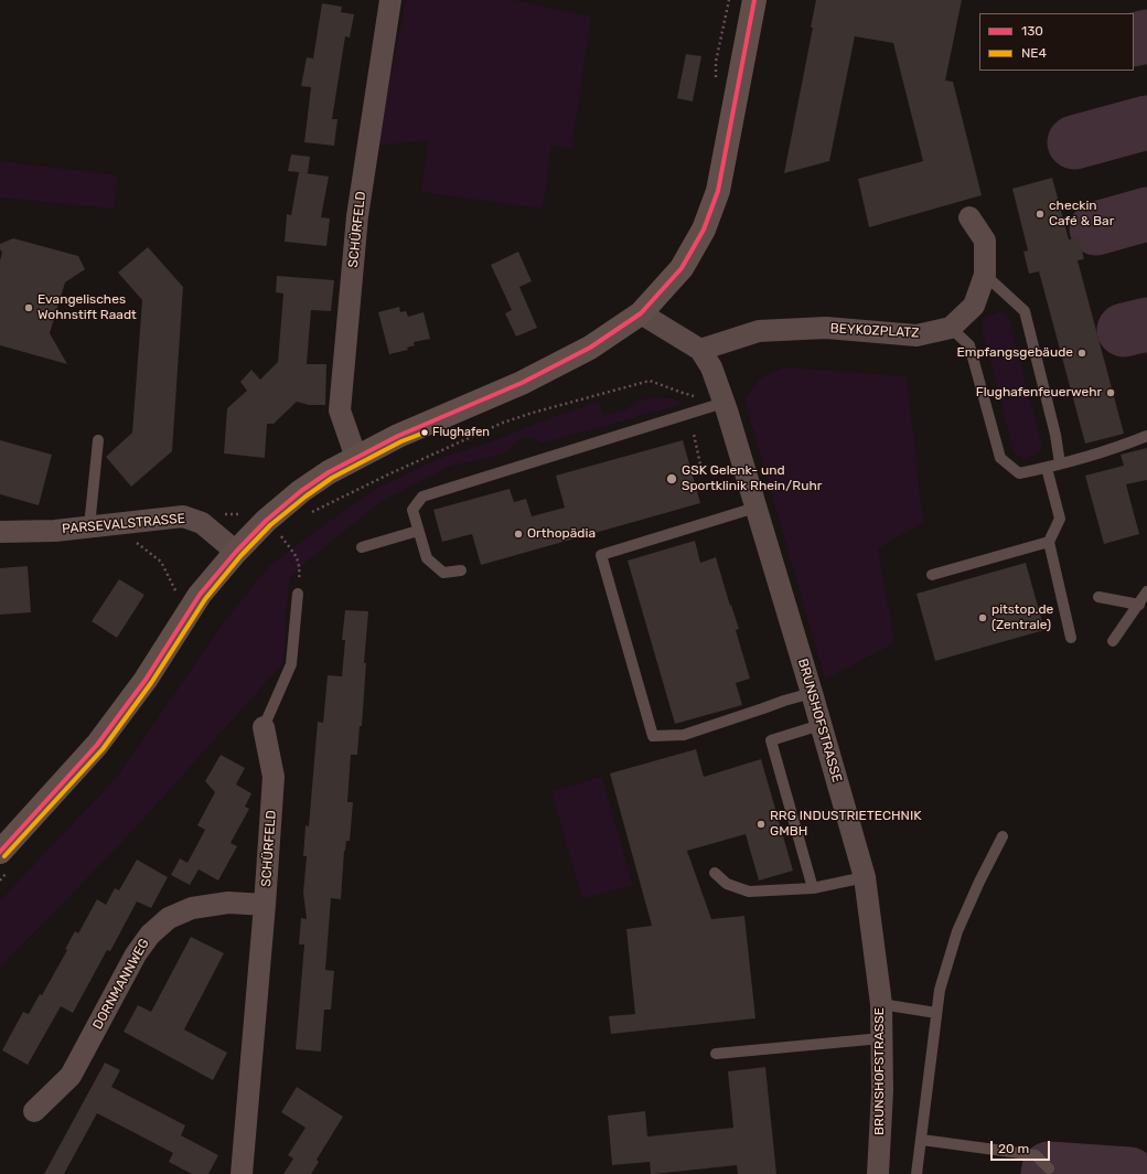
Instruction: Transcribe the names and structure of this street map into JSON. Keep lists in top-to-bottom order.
{
  "streets": {
    "street": [
      "SCHÜRFELD",
      "BEYKOZPLATZ",
      "PARSEVALSTRASSE",
      "BRUNSHOFSTRASSE",
      "DORNMANNWEG"
    ]
  },
  "crossings": [
    ["SCHÜRFELD", "DORNMANNWEG"],
    ["BEYKOZPLATZ", "BRUNSHOFSTRASSE"]
  ],
  "places": [
    "checkin Café & Bar",
    "Evangelisches Wohnstift Raadt",
    "Empfangsgebäude",
    "Flughafenfeuerwehr",
    "Flughafen",
    "GSK Gelenk- und Sportklinik Rhein/Ruhr",
    "Orthopädia",
    "pitstop.de (Zentrale)",
    "RRG INDUSTRIETECHNIK GMBH"
  ],
  "lines": ["transit line 130", "transit line NE4"],
  "legend": ["130", "NE4"],
  "scale_bar": "20 m"
}
